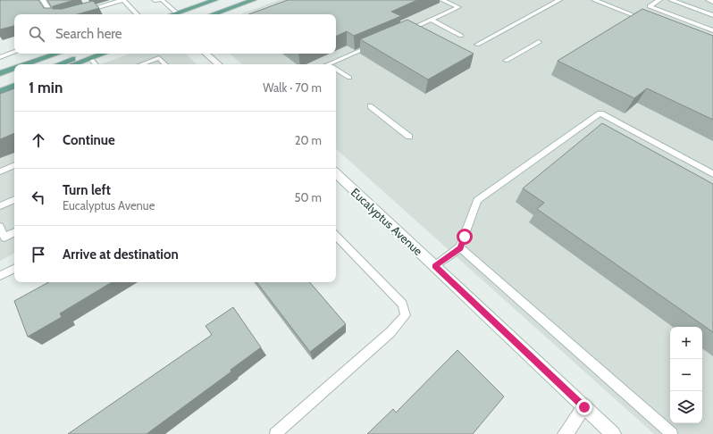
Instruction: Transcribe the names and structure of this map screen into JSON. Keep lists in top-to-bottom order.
{
  "streets": {
    "street": ["Eucalyptus Avenue"]
  },
  "page": {
    "search": "Search here",
    "heading": ["1 min", "Walk · 70 m"],
    "list": [
      ["Continue", "20 m"],
      ["Turn left", "Eucalyptus Avenue", "50 m"],
      "Arrive at destination"
    ],
    "map_buttons": ["+", "−"]
  }
}
